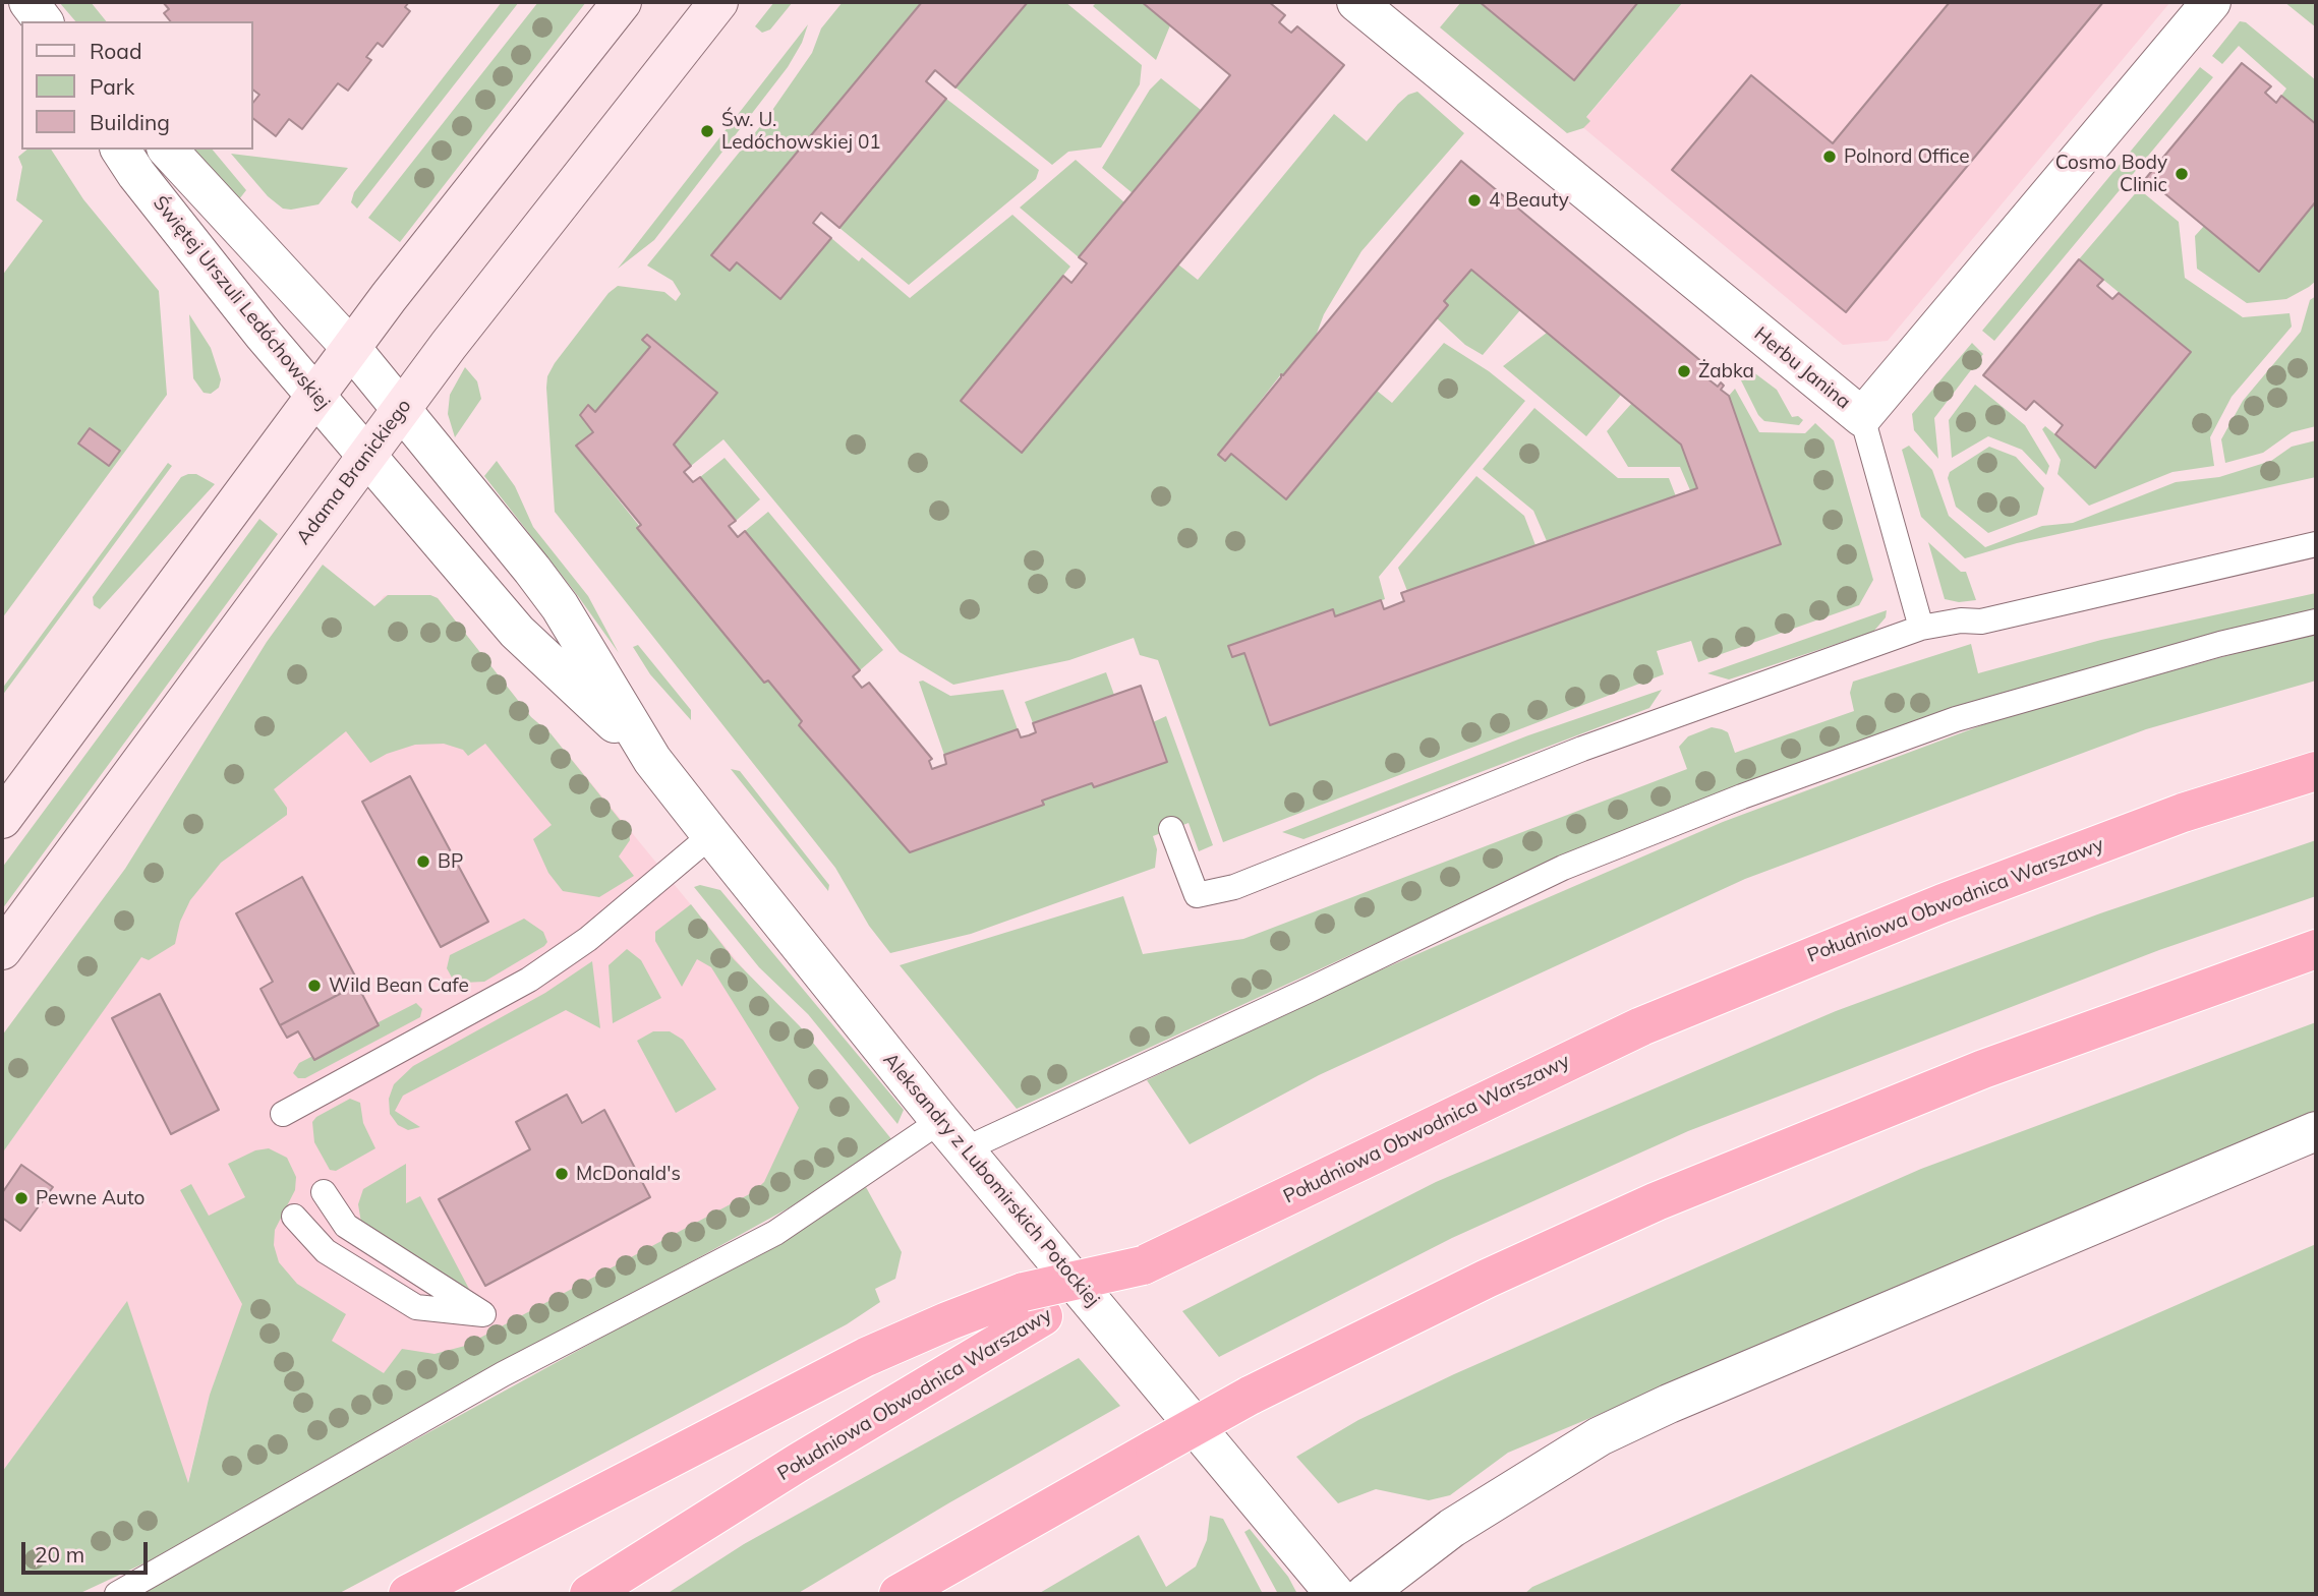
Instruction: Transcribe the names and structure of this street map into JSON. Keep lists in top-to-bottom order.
{
  "streets": {
    "highway": ["Południowa Obwodnica Warszawy"],
    "main road": ["Adama Branickiego"],
    "street": ["Świętej Urszuli Ledóchowskiej", "Herbu Janina", "Aleksandry z Lubomirskich Potockiej"]
  },
  "crossings": [
    ["Świętej Urszuli Ledóchowskiej", "Adama Branickiego"],
    ["Świętej Urszuli Ledóchowskiej", "Aleksandry z Lubomirskich Potockiej"],
    ["Adama Branickiego", "Aleksandry z Lubomirskich Potockiej"]
  ],
  "places": [
    "Św. U. Ledóchowskiej 01",
    "Polnord Office",
    "Cosmo Body Clinic",
    "4 Beauty",
    "Żabka",
    "BP",
    "Wild Bean Cafe",
    "McDonald's",
    "Pewne Auto"
  ],
  "legend": ["Road", "Park", "Building"],
  "scale_bar": "20 m"
}
